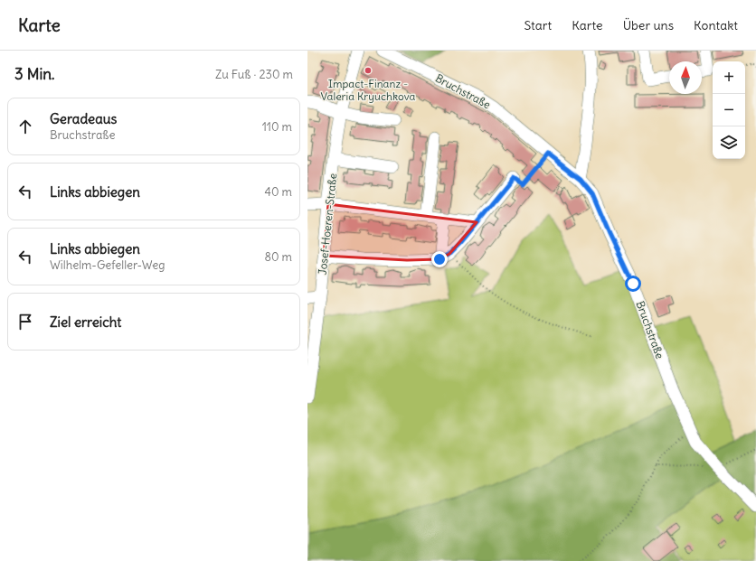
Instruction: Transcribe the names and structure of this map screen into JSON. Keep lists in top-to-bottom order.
{
  "streets": {
    "street": ["Bruchstraße", "Josef-Hoeren-Straße"]
  },
  "places": ["Impact-Finanz - Valeria Kryuchkova"],
  "north": "top",
  "page": {
    "header": "Karte",
    "nav": [
      "Start",
      "Karte",
      "Über uns",
      "Kontakt"
    ],
    "heading": ["3 Min.", "Zu Fuß · 230 m"],
    "map_buttons": ["+", "−"],
    "list": [
      ["Geradeaus", "Bruchstraße", "110 m"],
      ["Links abbiegen", "40 m"],
      ["Links abbiegen", "Wilhelm-Gefeller-Weg", "80 m"],
      "Ziel erreicht"
    ]
  }
}
